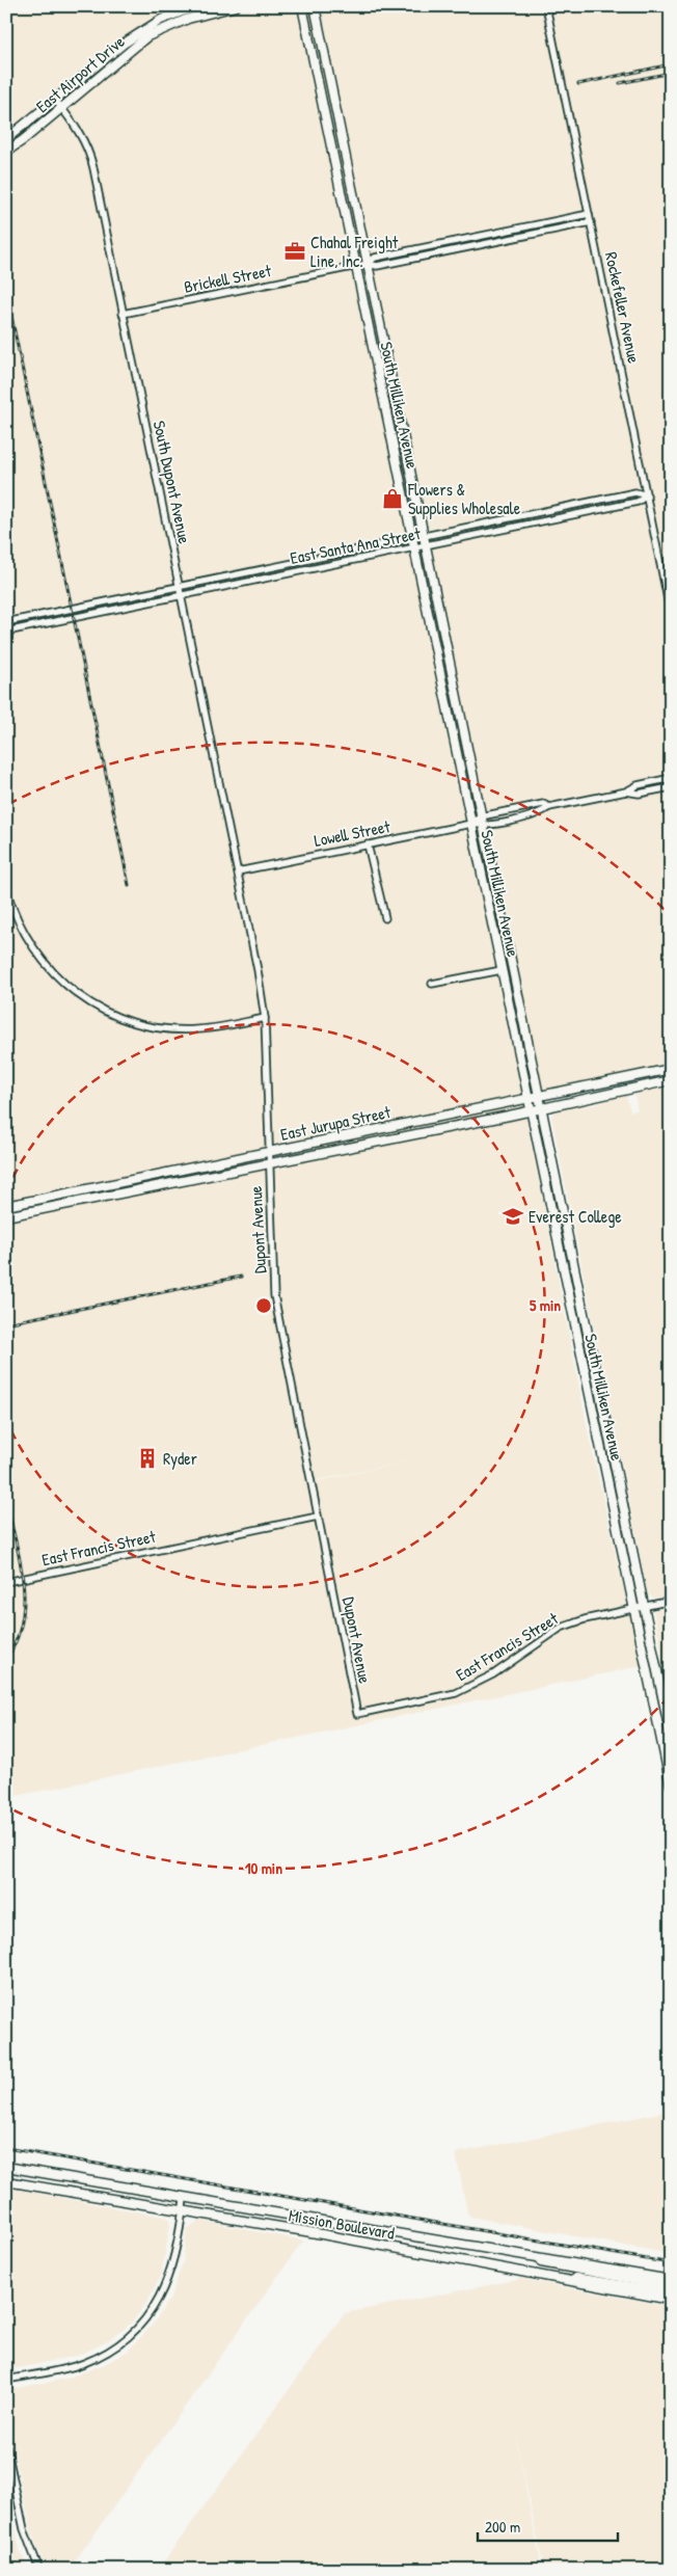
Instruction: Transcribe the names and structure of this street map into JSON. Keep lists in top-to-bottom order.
{
  "streets": {
    "main road": [
      "East Airport Drive",
      "South Milliken Avenue",
      "East Jurupa Street",
      "Mission Boulevard"
    ],
    "street": [
      "Brickell Street",
      "Rockefeller Avenue",
      "South Dupont Avenue",
      "East Santa Ana Street",
      "Lowell Street",
      "Dupont Avenue",
      "East Francis Street"
    ]
  },
  "crossings": [
    ["East Airport Drive", "South Dupont Avenue"],
    ["Brickell Street", "Rockefeller Avenue"],
    ["Brickell Street", "South Milliken Avenue"],
    ["Brickell Street", "South Dupont Avenue"],
    ["Rockefeller Avenue", "East Santa Ana Street"],
    ["South Milliken Avenue", "East Santa Ana Street"],
    ["South Milliken Avenue", "Lowell Street"],
    ["South Milliken Avenue", "East Jurupa Street"],
    ["South Milliken Avenue", "East Francis Street"],
    ["South Dupont Avenue", "East Santa Ana Street"],
    ["South Dupont Avenue", "Dupont Avenue"],
    ["Lowell Street", "Dupont Avenue"],
    ["East Jurupa Street", "Dupont Avenue"],
    ["Dupont Avenue", "East Francis Street"]
  ],
  "places": {
    "office": ["Chahal Freight Line, Inc."],
    "shop": ["Flowers & Supplies Wholesale"],
    "school or university": ["Everest College"],
    "building": ["Ryder"]
  },
  "scale_bar": "200 m",
  "rings": ["5 min", "10 min"]
}
